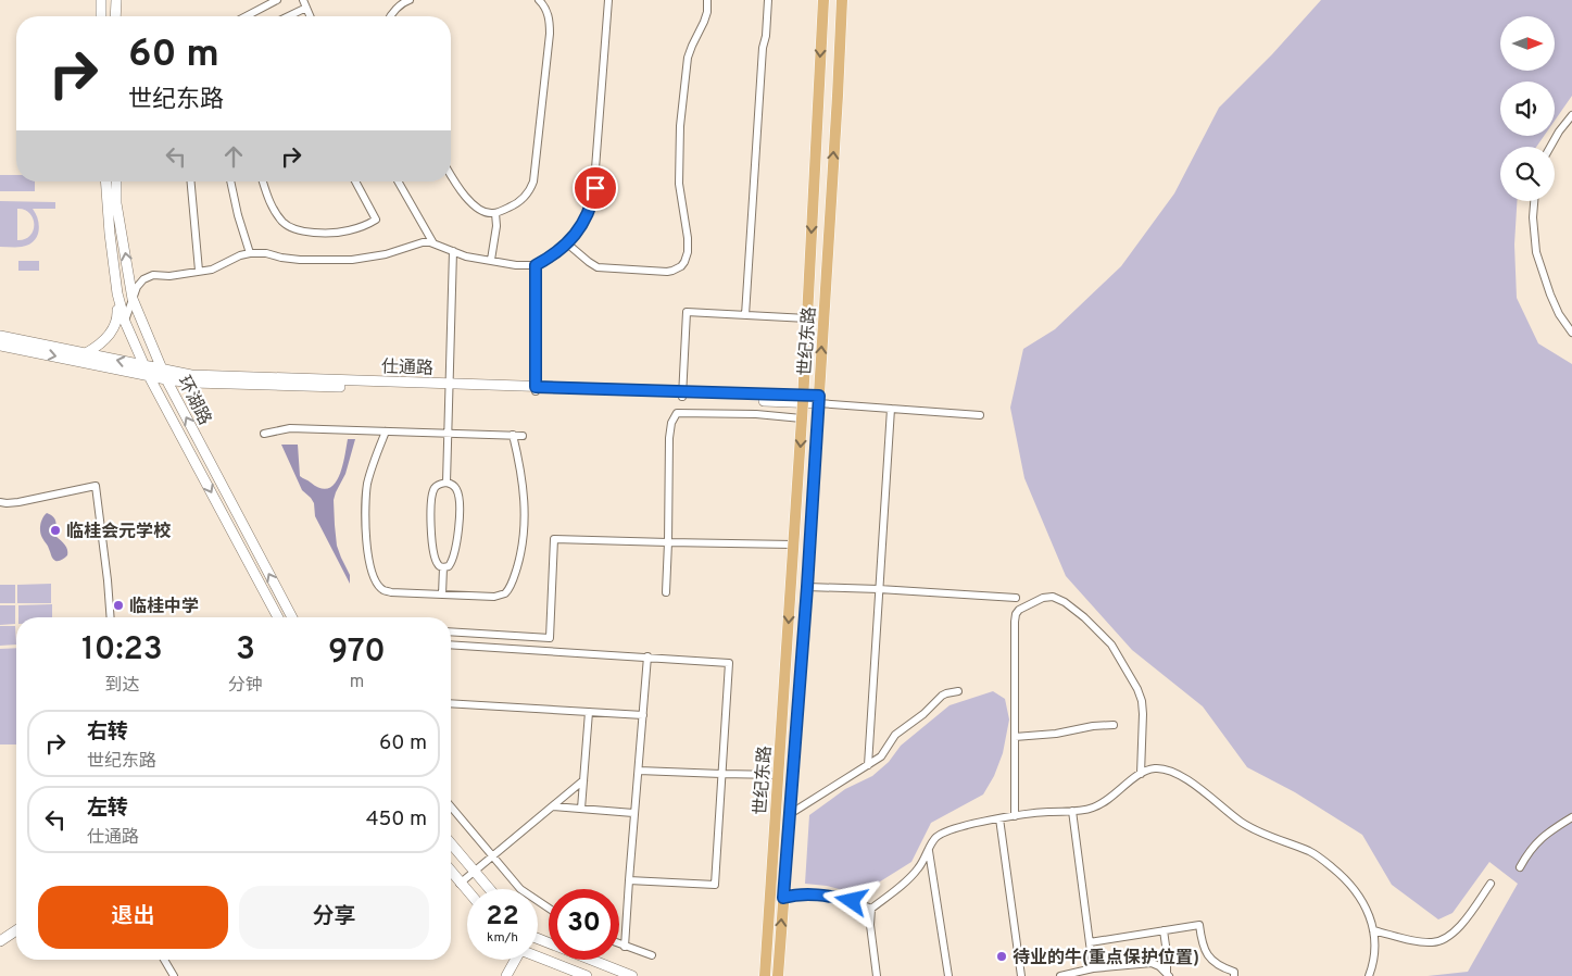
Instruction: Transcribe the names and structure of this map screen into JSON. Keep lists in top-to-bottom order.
{
  "streets": {
    "main road": ["世纪东路", "仕通路", "环湖路"]
  },
  "crossings": [
    ["世纪东路", "仕通路"],
    ["仕通路", "环湖路"]
  ],
  "places": ["临桂会元学校", "临桂中学", "待业的牛(重点保护位置)"],
  "north": "right",
  "page": {
    "turn": ["60 m", "世纪东路"],
    "eta": [
      "10:23",
      "到达",
      "3",
      "分钟",
      "970",
      "m"
    ],
    "list": [
      {
        "name": "右转",
        "note": "世纪东路",
        "value": "60 m"
      },
      {
        "name": "左转",
        "note": "仕通路",
        "value": "450 m"
      }
    ],
    "buttons": ["退出", "分享"],
    "speed": "22 km/h",
    "limit": "30"
  }
}
